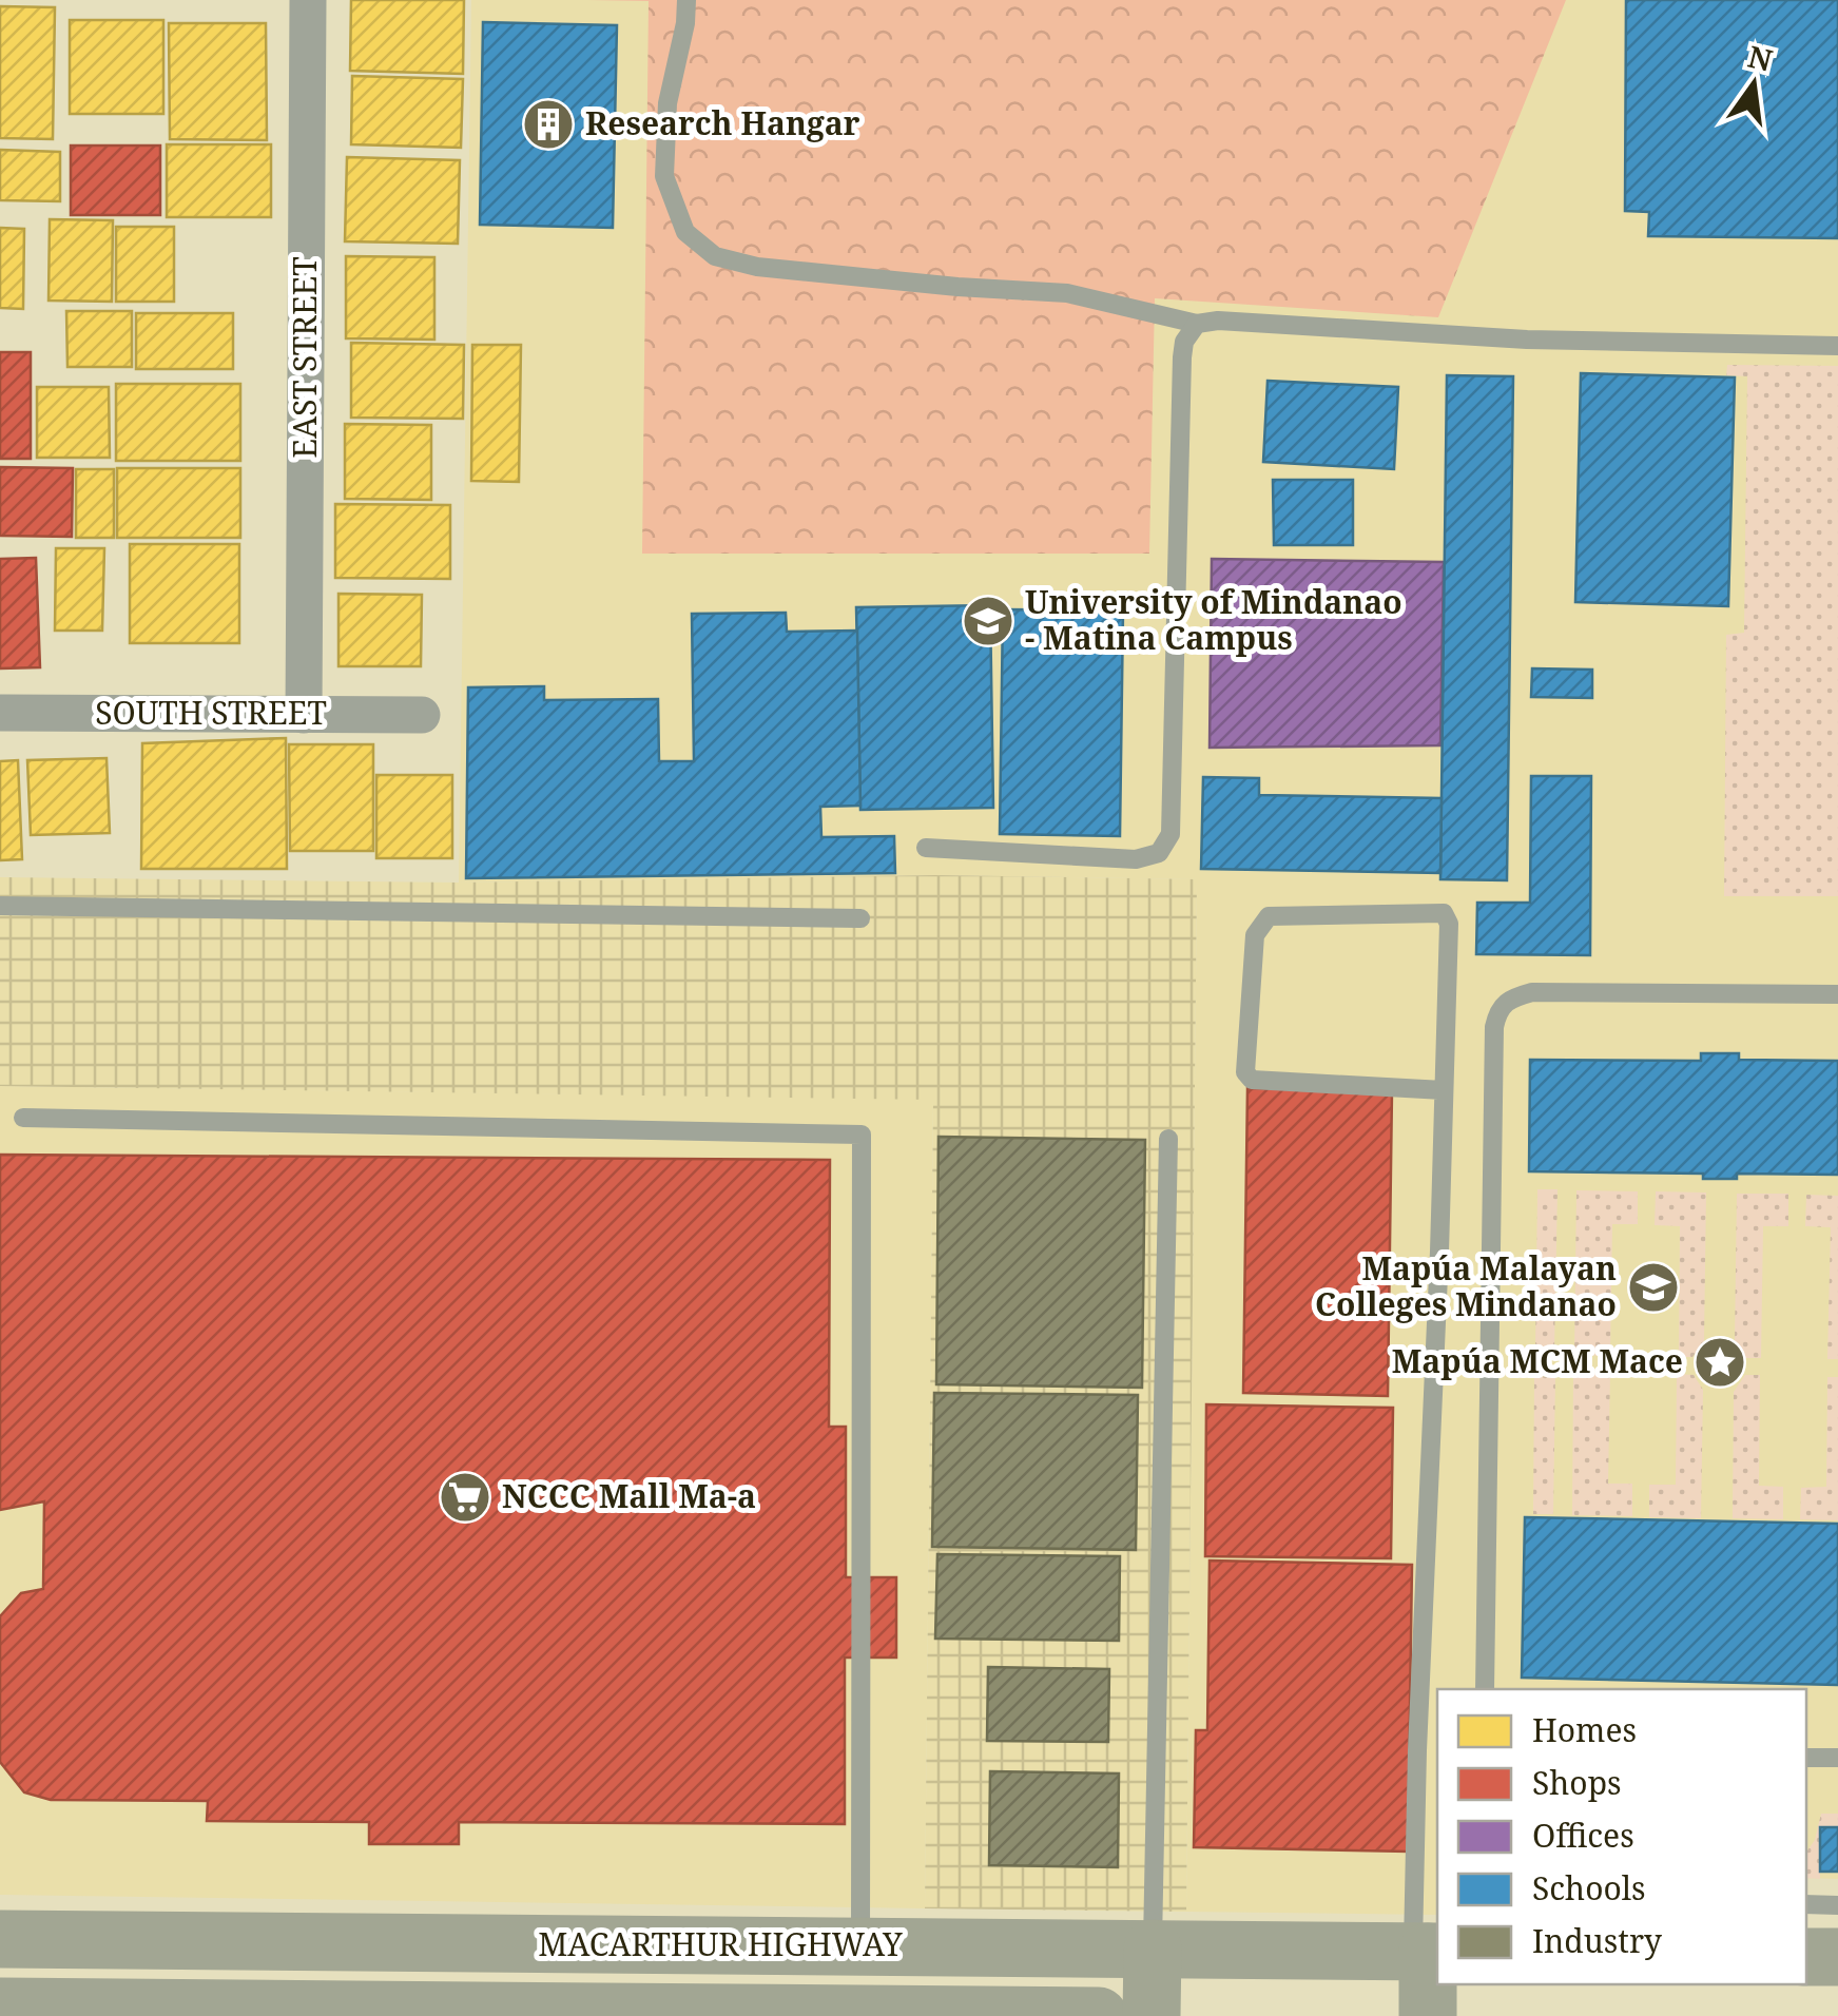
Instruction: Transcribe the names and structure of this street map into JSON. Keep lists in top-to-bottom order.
{
  "streets": {
    "main road": ["MACARTHUR HIGHWAY"],
    "street": ["EAST STREET", "SOUTH STREET"]
  },
  "crossings": [
    ["EAST STREET", "SOUTH STREET"]
  ],
  "places": {
    "building": ["Research Hangar"],
    "school or university": ["University of Mindanao - Matina Campus", "Mapúa Malayan Colleges Mindanao"],
    "place": ["Mapúa MCM Mace"],
    "supermarket": ["NCCC Mall Ma-a"]
  },
  "legend": [
    "Homes",
    "Shops",
    "Offices",
    "Schools",
    "Industry"
  ],
  "north": "top"
}
